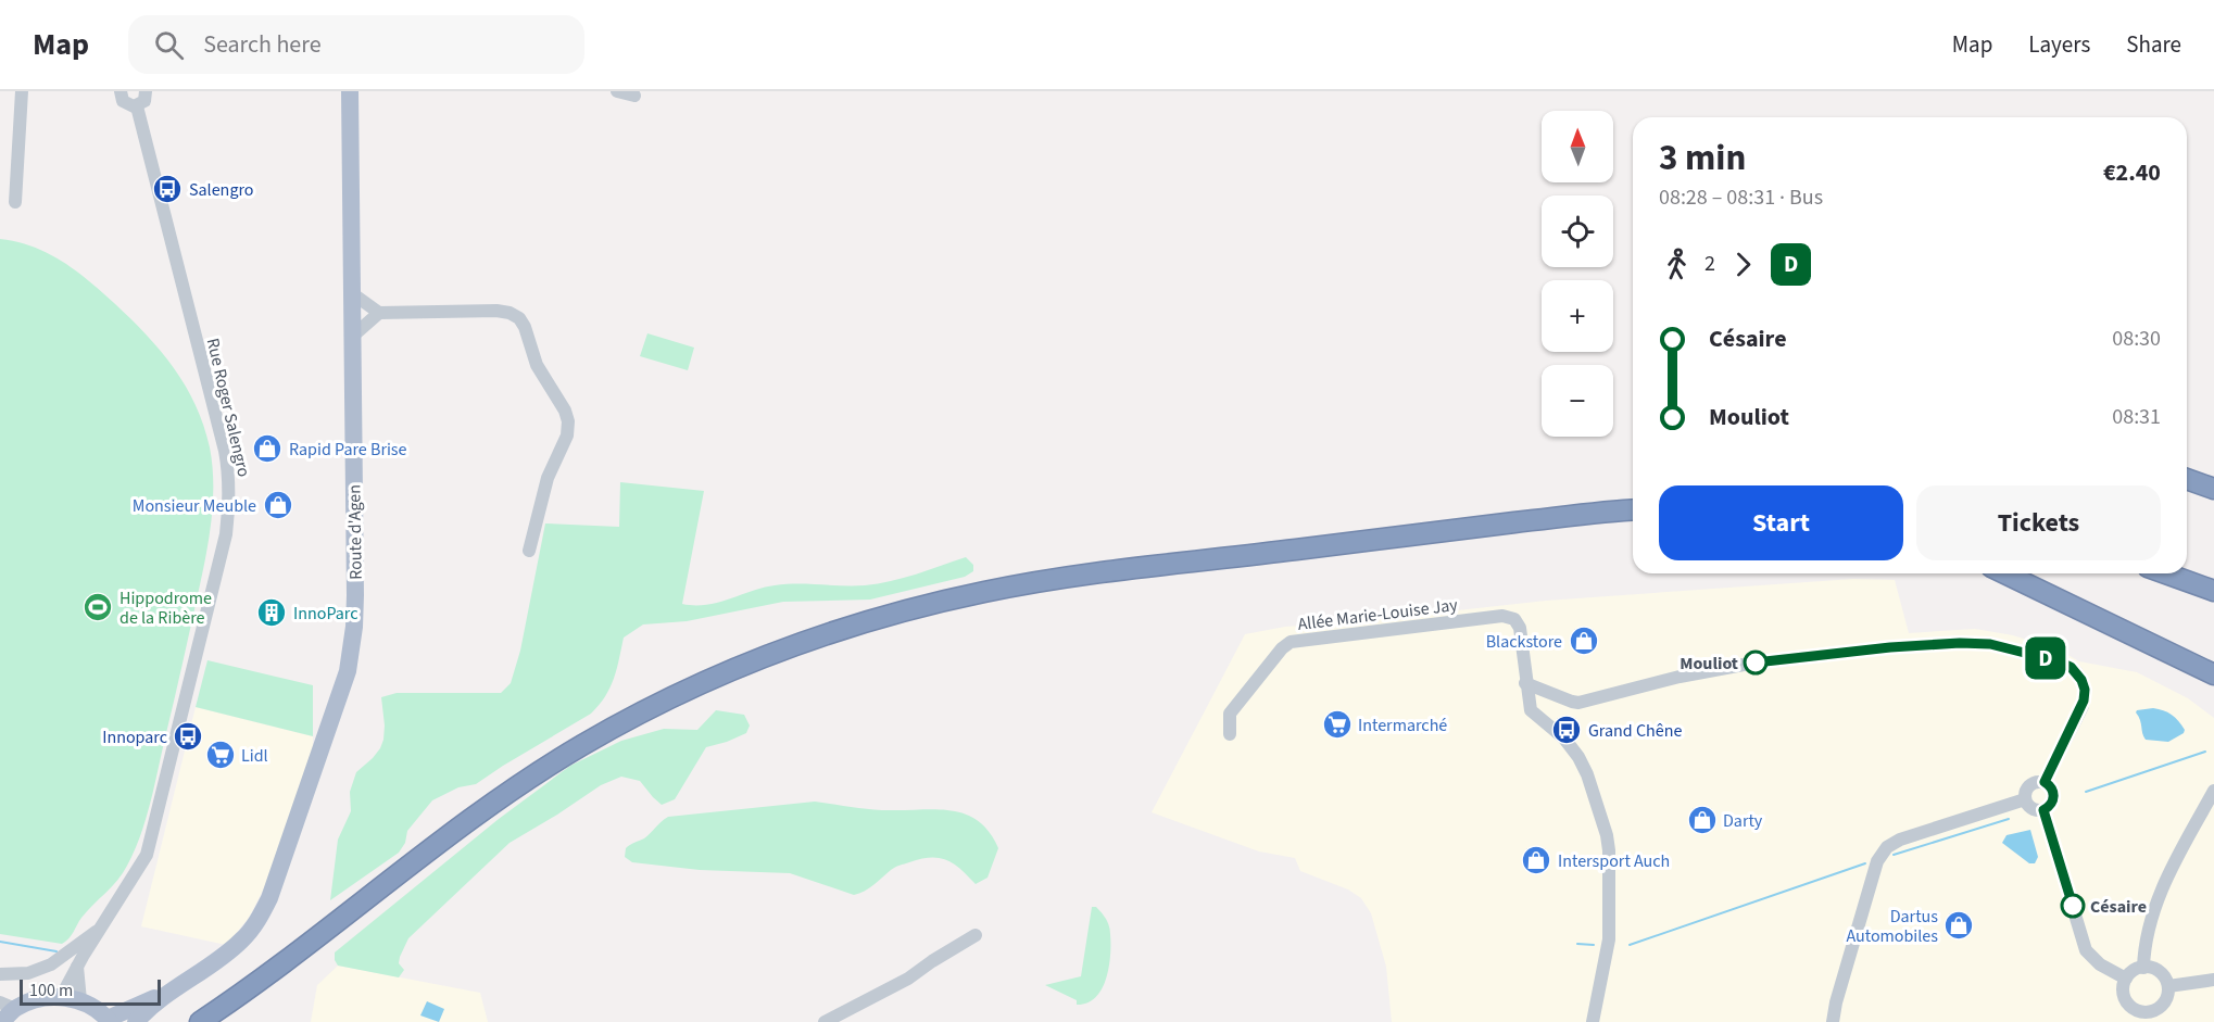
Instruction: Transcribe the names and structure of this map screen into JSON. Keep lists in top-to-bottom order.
{
  "streets": {
    "main road": ["Route d'Agen"],
    "street": ["Rue Roger Salengro", "Allée Marie-Louise Jay"]
  },
  "places": {
    "bus stop": ["Salengro", "Grand Chêne", "Innoparc"],
    "shop": [
      "Rapid Pare Brise",
      "Monsieur Meuble",
      "Blackstore",
      "Darty",
      "Intersport Auch",
      "Dartus Automobiles"
    ],
    "sports": ["Hippodrome de la Ribère"],
    "building": ["InnoParc"],
    "other": ["Mouliot", "Césaire"],
    "supermarket": ["Intermarché", "Lidl"]
  },
  "lines": ["bus line D"],
  "scale_bar": "100 m",
  "north": "top",
  "page": {
    "header": "Map",
    "search": "Search here",
    "nav": ["Map", "Layers", "Share"],
    "on_map": "D",
    "map_buttons": ["+", "−"],
    "heading": ["3 min", "08:28 – 08:31 · Bus", "€2.40"],
    "legs": ["2", "D"],
    "list": [
      {
        "name": "Césaire",
        "value": "08:30"
      },
      {
        "name": "Mouliot",
        "value": "08:31"
      }
    ],
    "buttons": ["Start", "Tickets"],
    "scale": "100 m"
  }
}
